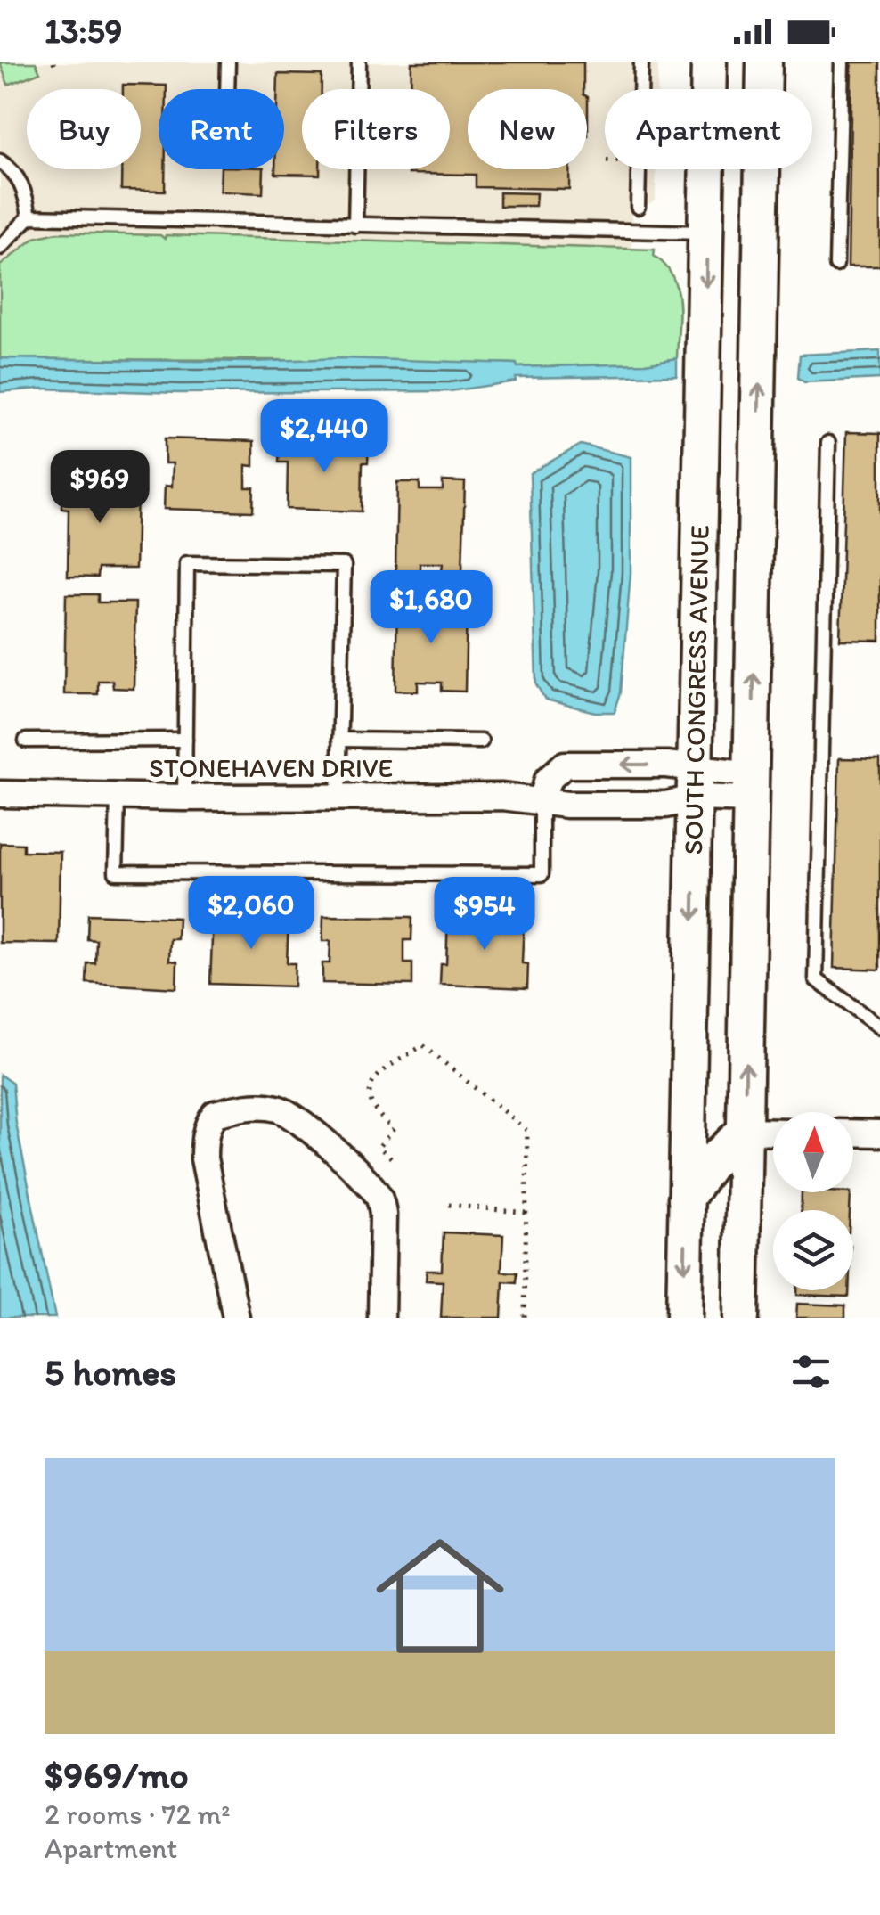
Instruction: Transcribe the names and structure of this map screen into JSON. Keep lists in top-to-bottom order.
{
  "streets": {
    "main road": ["SOUTH CONGRESS AVENUE"],
    "street": ["STONEHAVEN DRIVE"]
  },
  "crossings": [
    ["SOUTH CONGRESS AVENUE", "STONEHAVEN DRIVE"]
  ],
  "north": "top",
  "page": {
    "status": "13:59",
    "chip": [
      "Buy",
      "Rent",
      "Filters",
      "New",
      "Apartment"
    ],
    "price": [
      "$2,440",
      "$969",
      "$1,680",
      "$2,060",
      "$954"
    ],
    "heading": "5 homes",
    "list": [
      {
        "name": "$969/mo",
        "note": "2 rooms · 72 m² · Apartment"
      }
    ]
  }
}
